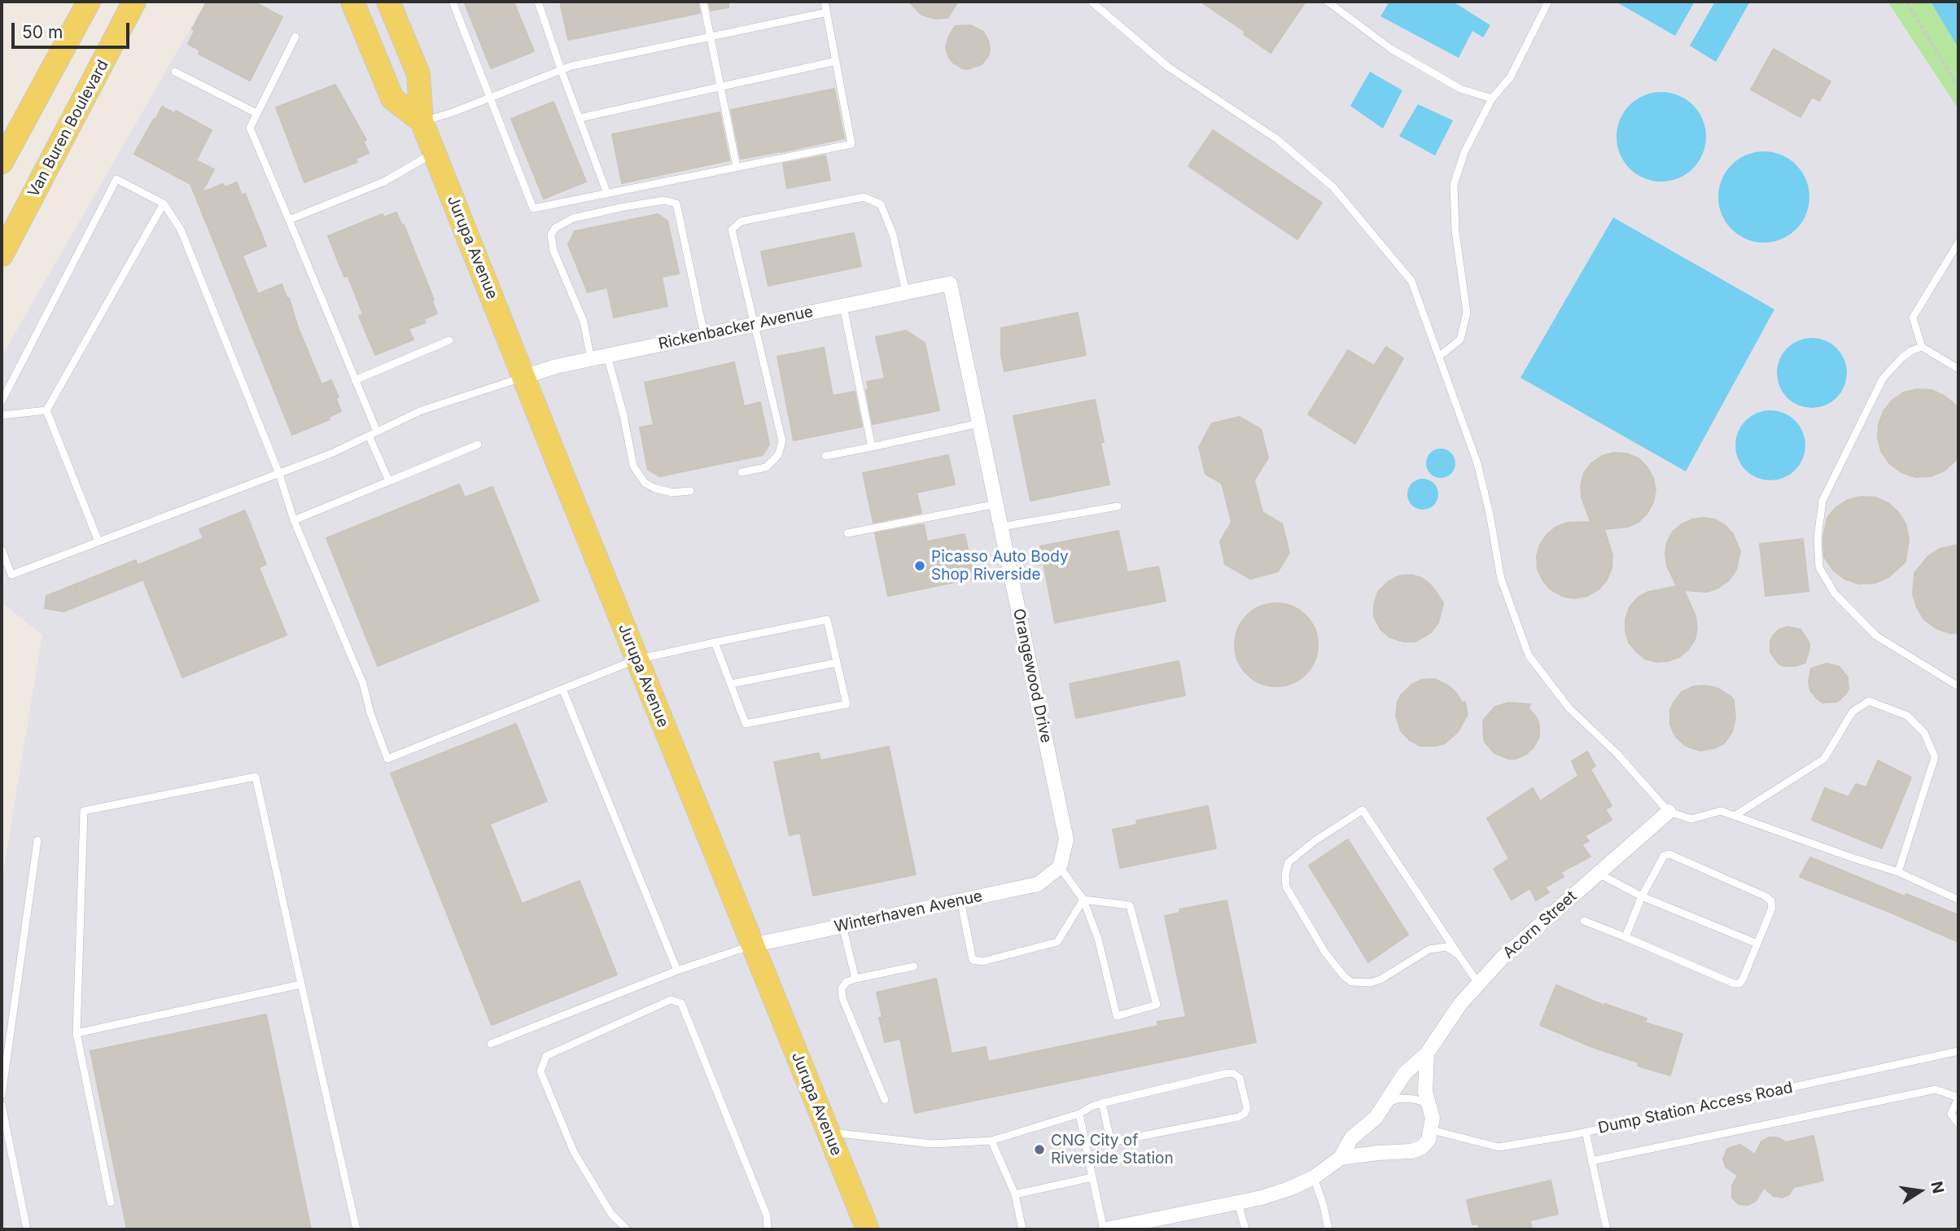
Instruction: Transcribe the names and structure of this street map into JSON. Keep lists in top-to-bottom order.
{
  "streets": {
    "main road": ["Van Buren Boulevard", "Jurupa Avenue"],
    "street": [
      "Rickenbacker Avenue",
      "Orangewood Drive",
      "Winterhaven Avenue",
      "Acorn Street"
    ],
    "lane": ["Dump Station Access Road"]
  },
  "crossings": [
    ["Jurupa Avenue", "Rickenbacker Avenue"],
    ["Jurupa Avenue", "Winterhaven Avenue"],
    ["Rickenbacker Avenue", "Orangewood Drive"],
    ["Orangewood Drive", "Winterhaven Avenue"],
    ["Acorn Street", "Dump Station Access Road"]
  ],
  "places": ["Picasso Auto Body Shop Riverside", "CNG City of Riverside Station"],
  "scale_bar": "50 m",
  "north": "right"
}
